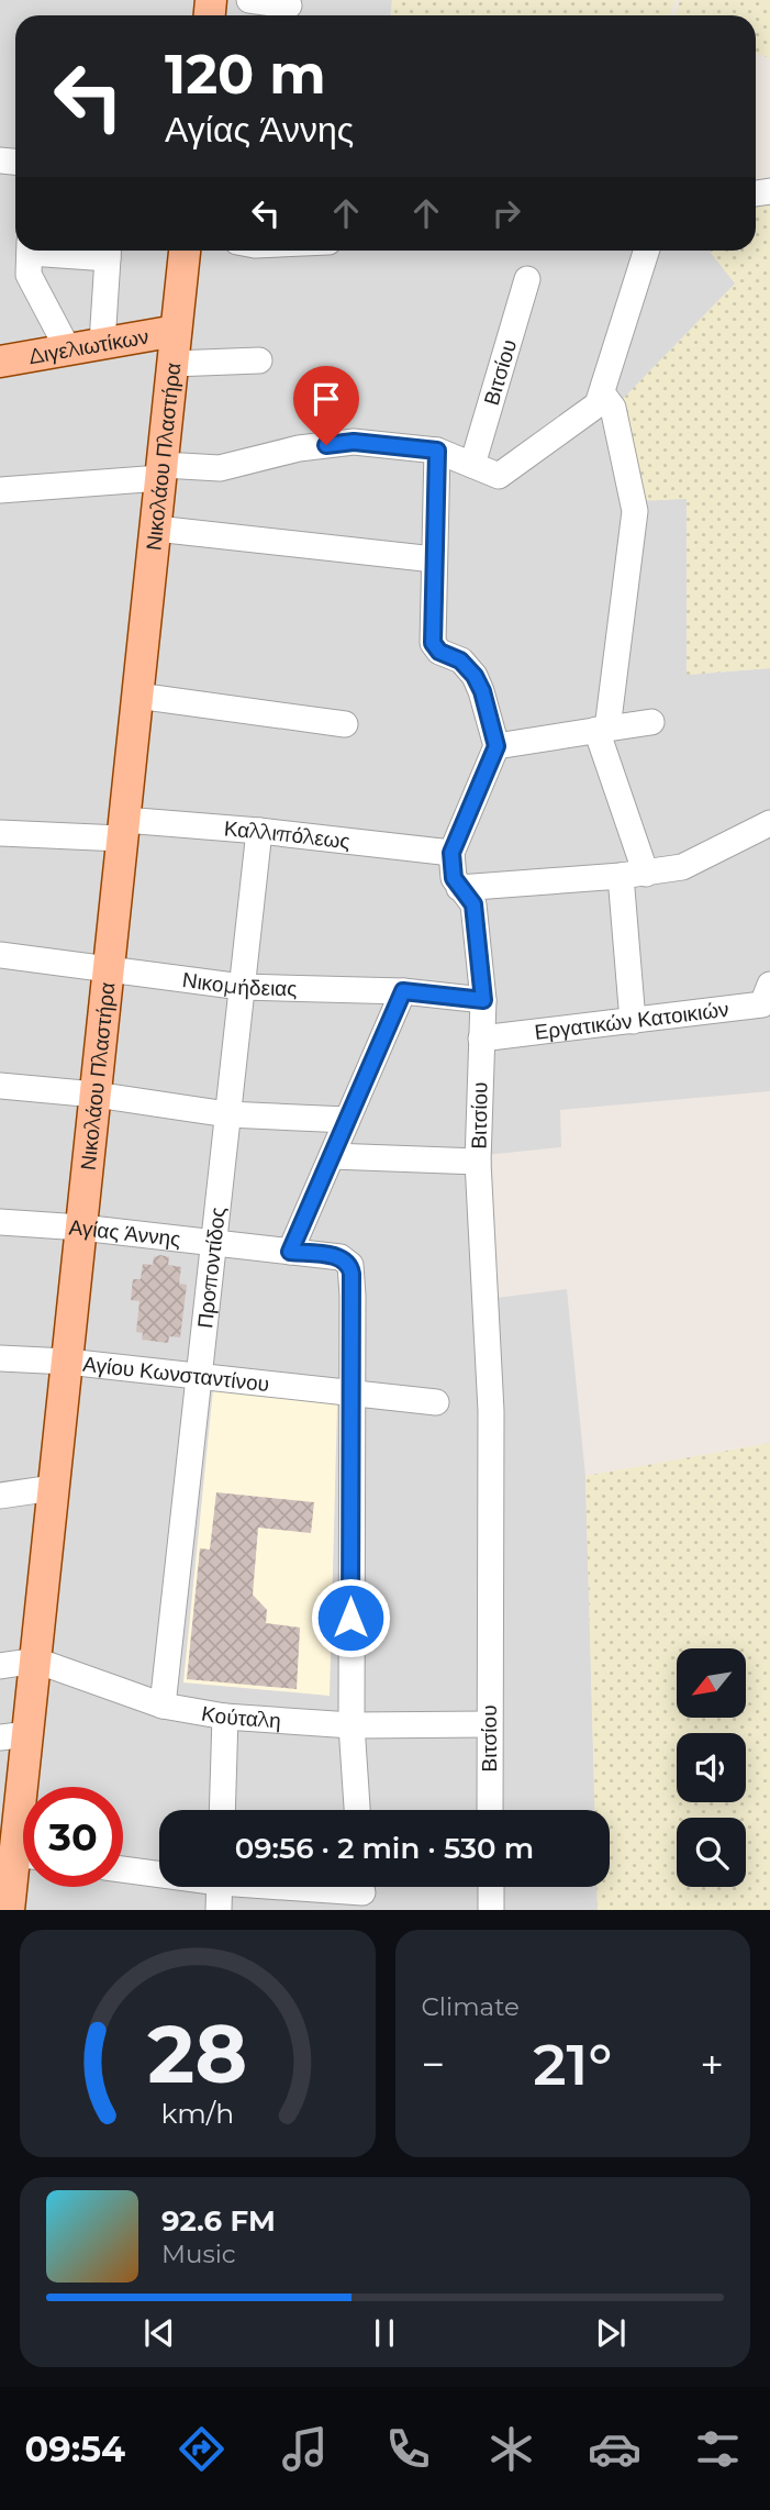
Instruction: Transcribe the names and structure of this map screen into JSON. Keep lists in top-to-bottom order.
{
  "streets": {
    "main road": ["Διγελιωτίκων", "Νικολάου Πλαστήρα"],
    "street": [
      "Βιτσίου",
      "Καλλιπόλεως",
      "Νικομήδειας",
      "Εργατικών Κατοικιών",
      "Αγίας Άννης",
      "Προποντίδος",
      "Αγίου Κωνσταντίνου",
      "Κούταλη"
    ]
  },
  "crossings": [
    ["Διγελιωτίκων", "Νικολάου Πλαστήρα"],
    ["Βιτσίου", "Καλλιπόλεως"],
    ["Βιτσίου", "Νικομήδειας"],
    ["Βιτσίου", "Εργατικών Κατοικιών"],
    ["Βιτσίου", "Κούταλη"],
    ["Νικολάου Πλαστήρα", "Καλλιπόλεως"],
    ["Νικολάου Πλαστήρα", "Νικομήδειας"],
    ["Νικολάου Πλαστήρα", "Αγίας Άννης"],
    ["Νικολάου Πλαστήρα", "Αγίου Κωνσταντίνου"],
    ["Νικολάου Πλαστήρα", "Κούταλη"],
    ["Καλλιπόλεως", "Προποντίδος"],
    ["Νικομήδειας", "Προποντίδος"],
    ["Αγίας Άννης", "Προποντίδος"],
    ["Αγίας Άννης", "Αγίου Κωνσταντίνου"],
    ["Προποντίδος", "Αγίου Κωνσταντίνου"],
    ["Προποντίδος", "Κούταλη"]
  ],
  "north": "bottom left",
  "page": {
    "turn": ["120 m", "Αγίας Άννης"],
    "limit": "30",
    "trip": "09:56 · 2 min · 530 m",
    "tile": "Climate",
    "heat": ["−", "21°", "+"],
    "song": ["92.6 FM", "Music"],
    "tabs": "09:54",
    "gauge": ["28", "km/h"]
  }
}
